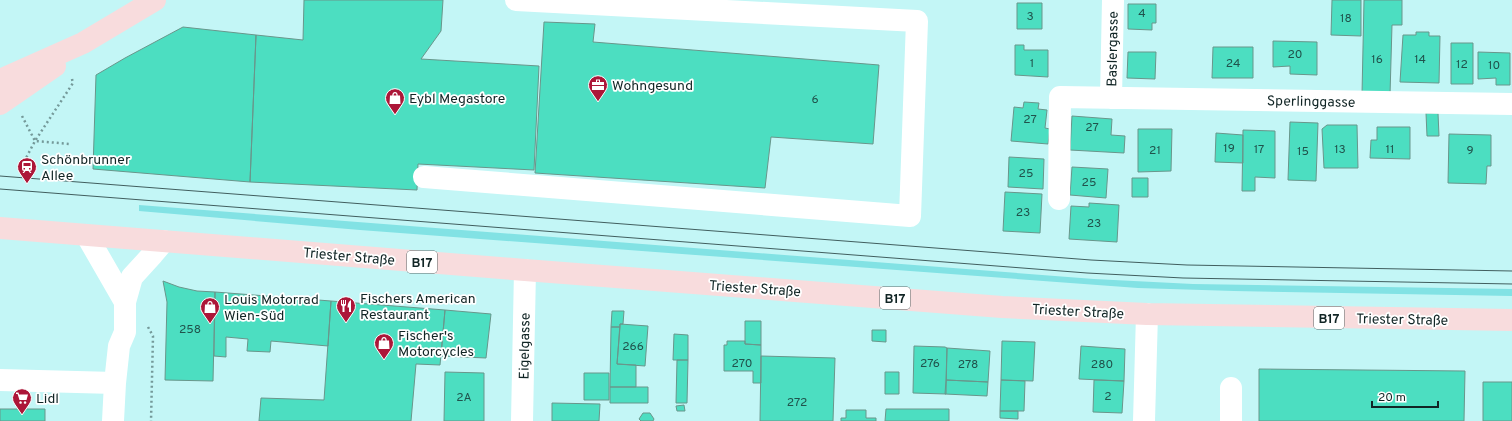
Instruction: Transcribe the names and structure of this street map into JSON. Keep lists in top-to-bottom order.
{
  "streets": {
    "main road": ["Triester Straße", "B17"],
    "street": ["Baslergasse", "Sperlinggasse", "Eigelgasse"]
  },
  "crossings": [
    ["Baslergasse", "Sperlinggasse"],
    ["Triester Straße", "Eigelgasse"]
  ],
  "places": {
    "office": ["Wohngesund"],
    "shop": ["Eybl Megastore", "Louis Motorrad Wien-Süd", "Fischer's Motorcycles"],
    "station": ["Schönbrunner Allee"],
    "restaurant": ["Fischers American Restaurant"],
    "supermarket": ["Lidl"]
  },
  "house_numbers": [
    "4",
    "3",
    "18",
    "20",
    "16",
    "14",
    "1",
    "24",
    "12",
    "10",
    "6",
    "27",
    "27",
    "19",
    "17",
    "13",
    "11",
    "21",
    "9",
    "15",
    "25",
    "25",
    "23",
    "23",
    "258",
    "266",
    "270",
    "276",
    "278",
    "280",
    "2",
    "2A",
    "272"
  ],
  "scale_bar": "20 m"
}
